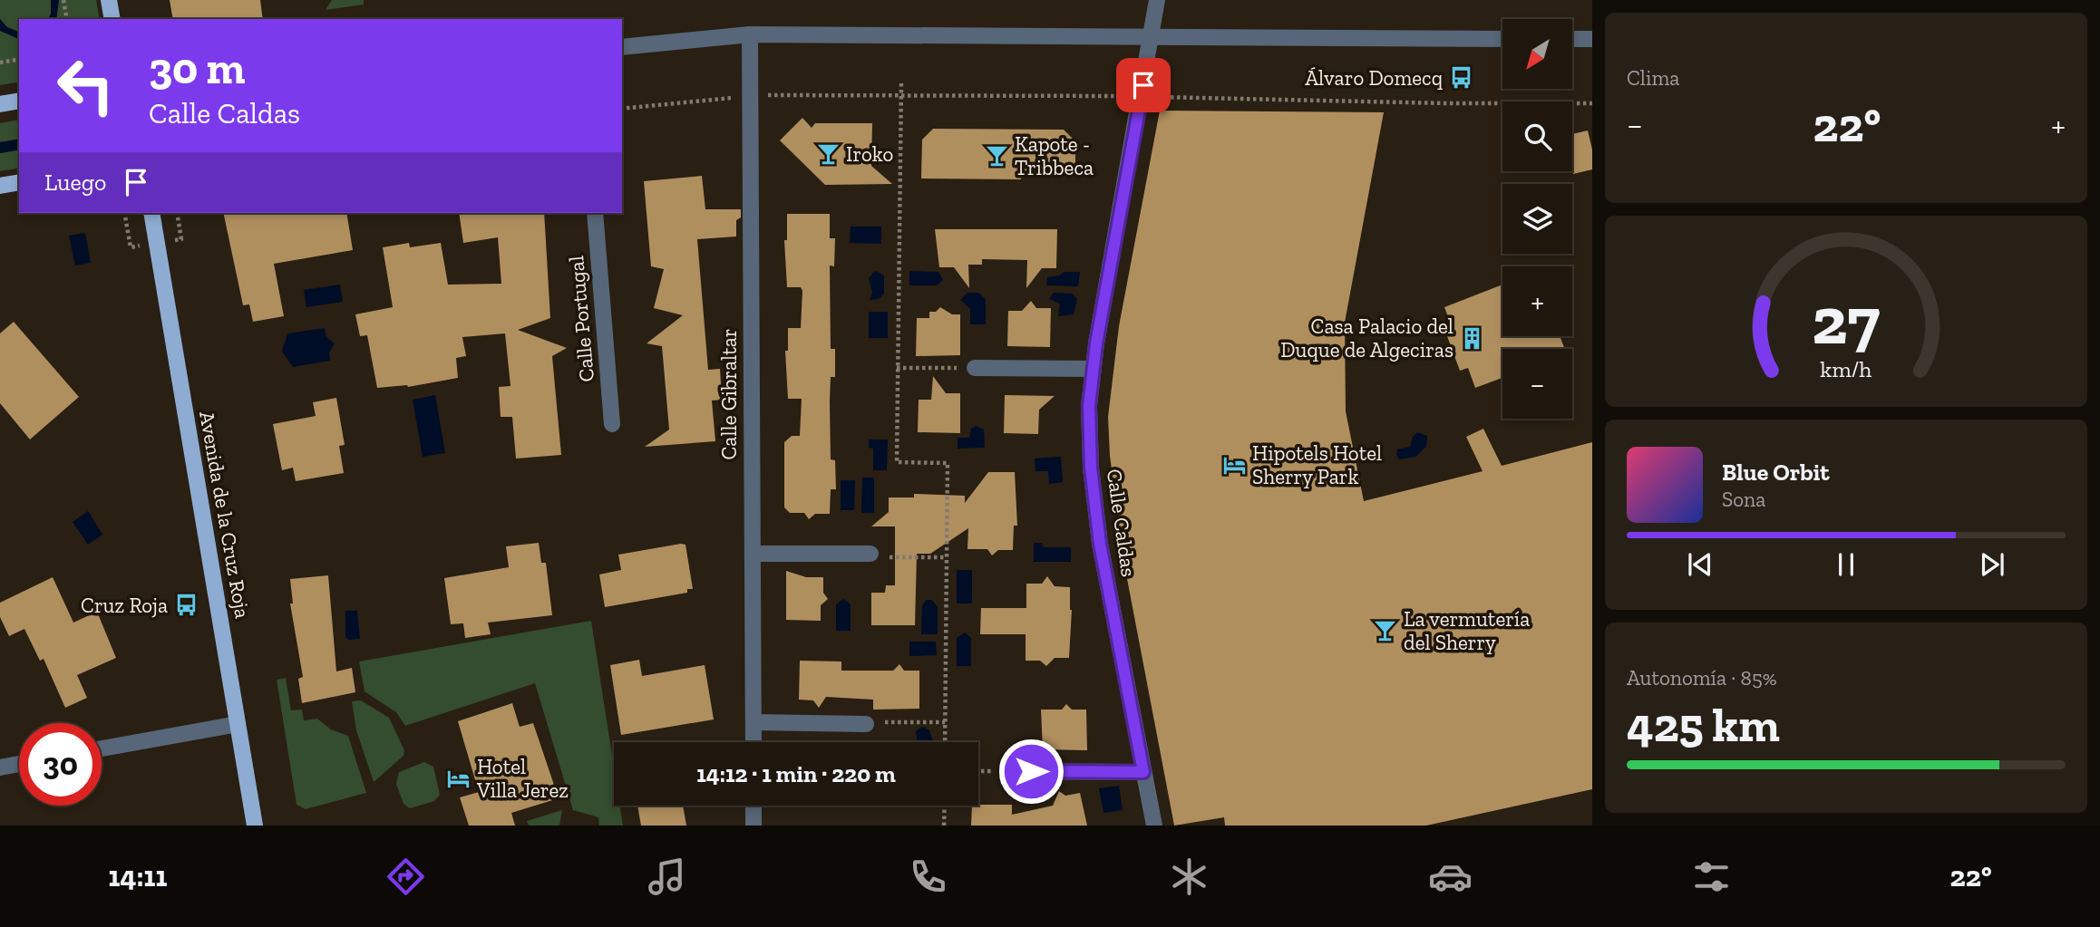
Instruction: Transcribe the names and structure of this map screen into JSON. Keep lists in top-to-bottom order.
{
  "streets": {
    "main road": ["Avenida de la Cruz Roja"],
    "street": ["Calle Portugal", "Calle Gibraltar", "Calle Caldas"]
  },
  "places": {
    "bus stop": ["Álvaro Domecq", "Cruz Roja"],
    "bar": ["Iroko", "Kapote - Tribbeca", "La vermutería del Sherry"],
    "building": ["Casa Palacio del Duque de Algeciras"],
    "hotel": ["Hipotels Hotel Sherry Park", "Hotel Villa Jerez"]
  },
  "north": "bottom left",
  "page": {
    "tile": [
      "Clima",
      ["Autonomía · 85%", "425 km"]
    ],
    "map_buttons": ["+", "−"],
    "turn": ["30 m", "Calle Caldas"],
    "heat": ["−", "22°", "+"],
    "then": "Luego",
    "song": ["Blue Orbit", "Sona"],
    "limit": "30",
    "trip": "14:12 · 1 min · 220 m",
    "tabs": ["14:11", "22°"],
    "gauge": ["27", "km/h"]
  }
}
